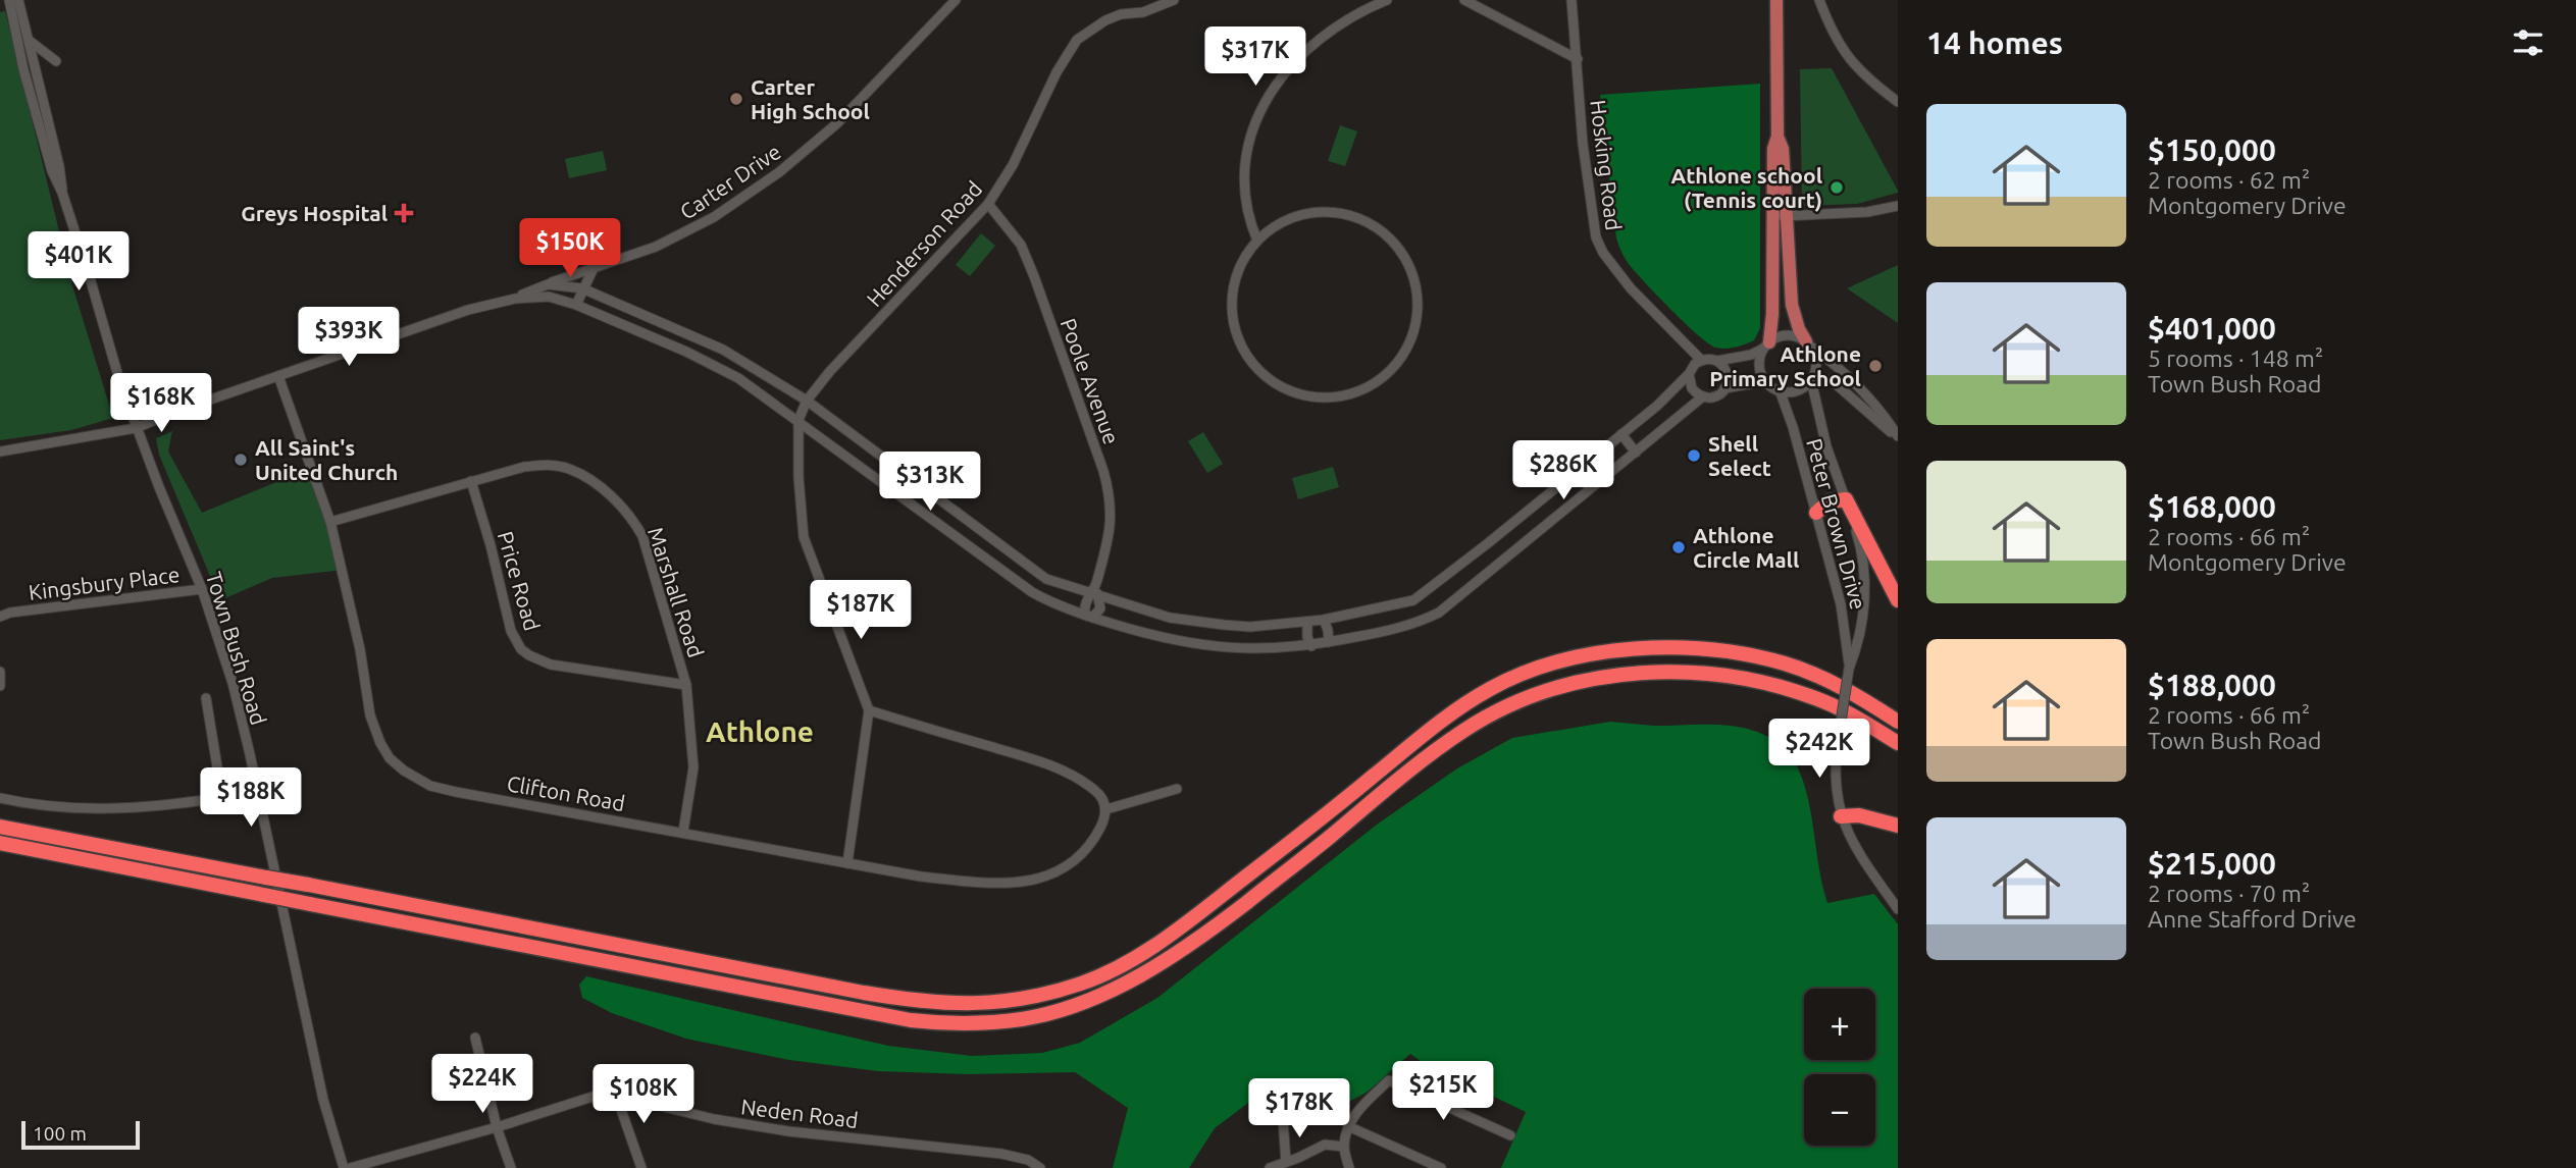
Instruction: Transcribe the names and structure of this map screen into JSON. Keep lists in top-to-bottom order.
{
  "streets": {
    "street": [
      "Hosking Road",
      "Carter Drive",
      "Henderson Road",
      "Poole Avenue",
      "Peter Brown Drive",
      "Price Road",
      "Kingsbury Place",
      "Marshall Road",
      "Town Bush Road",
      "Clifton Road",
      "Neden Road"
    ]
  },
  "crossings": [
    ["Henderson Road", "Poole Avenue"],
    ["Price Road", "Marshall Road"],
    ["Kingsbury Place", "Town Bush Road"],
    ["Marshall Road", "Clifton Road"]
  ],
  "districts": ["Athlone"],
  "places": {
    "other": [
      "Carter High School",
      "Athlone school (Tennis court)",
      "Athlone Primary School",
      "Shell Select",
      "All Saint's United Church",
      "Athlone Circle Mall"
    ],
    "health": ["Greys Hospital"]
  },
  "scale_bar": "100 m",
  "page": {
    "heading": "14 homes",
    "price": [
      "$317K",
      "$150K",
      "$401K",
      "$393K",
      "$168K",
      "$286K",
      "$313K",
      "$187K",
      "$242K",
      "$188K",
      "$224K",
      "$215K",
      "$108K",
      "$178K"
    ],
    "list": [
      {
        "name": "$150,000",
        "note": "2 rooms · 62 m² · Montgomery Drive"
      },
      {
        "name": "$401,000",
        "note": "5 rooms · 148 m² · Town Bush Road"
      },
      {
        "name": "$168,000",
        "note": "2 rooms · 66 m² · Montgomery Drive"
      },
      {
        "name": "$188,000",
        "note": "2 rooms · 66 m² · Town Bush Road"
      },
      {
        "name": "$215,000",
        "note": "2 rooms · 70 m² · Anne Stafford Drive"
      }
    ],
    "map_buttons": ["+", "−"],
    "scale": "100 m"
  }
}
